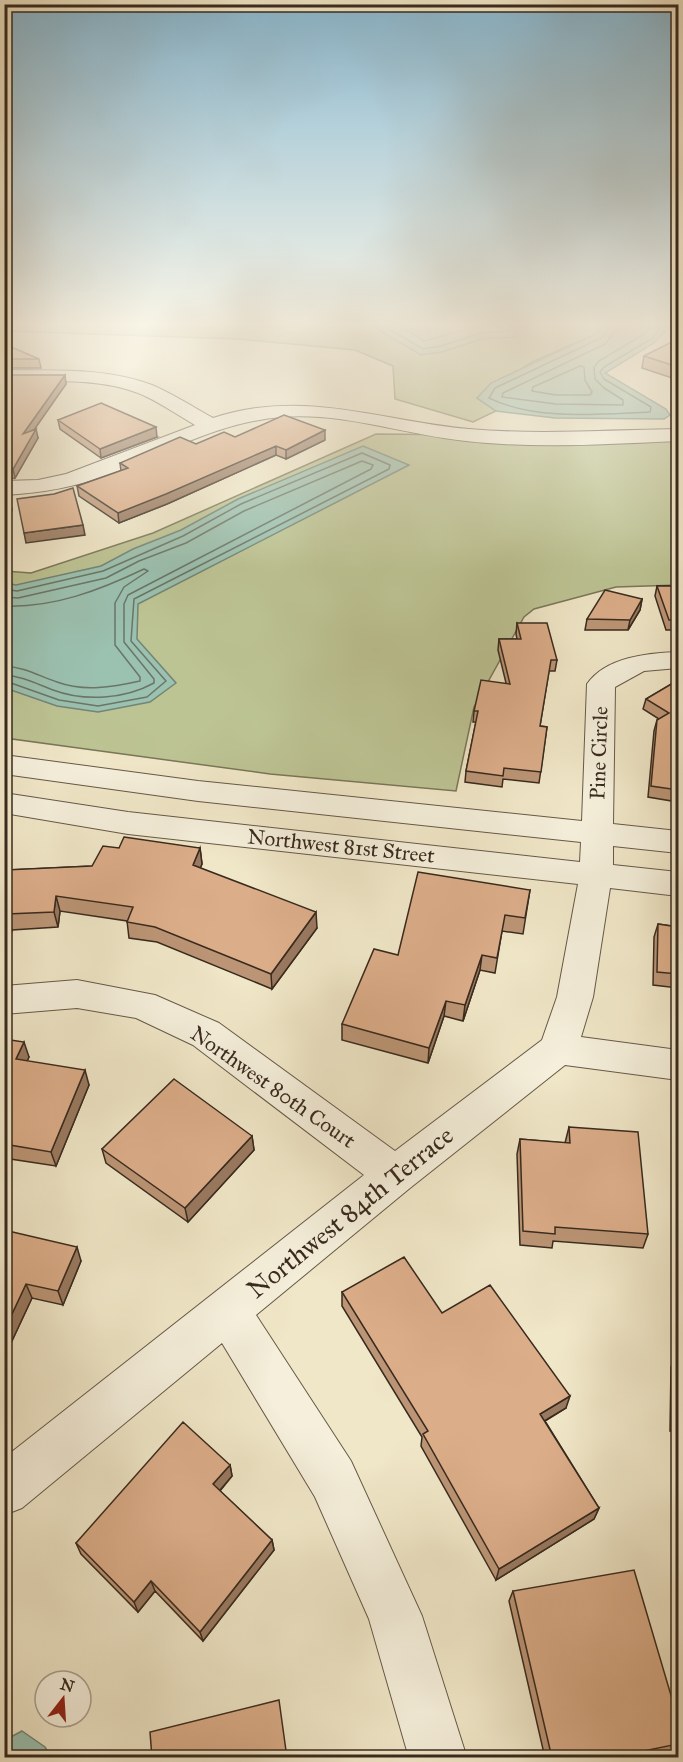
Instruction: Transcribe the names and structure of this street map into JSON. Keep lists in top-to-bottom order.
{
  "streets": {
    "street": [
      "Pine Circle",
      "Northwest 81st Street",
      "Northwest 80th Court",
      "Northwest 84th Terrace"
    ]
  },
  "crossings": [
    ["Pine Circle", "Northwest 81st Street"],
    ["Northwest 80th Court", "Northwest 84th Terrace"]
  ],
  "north": "top"
}
